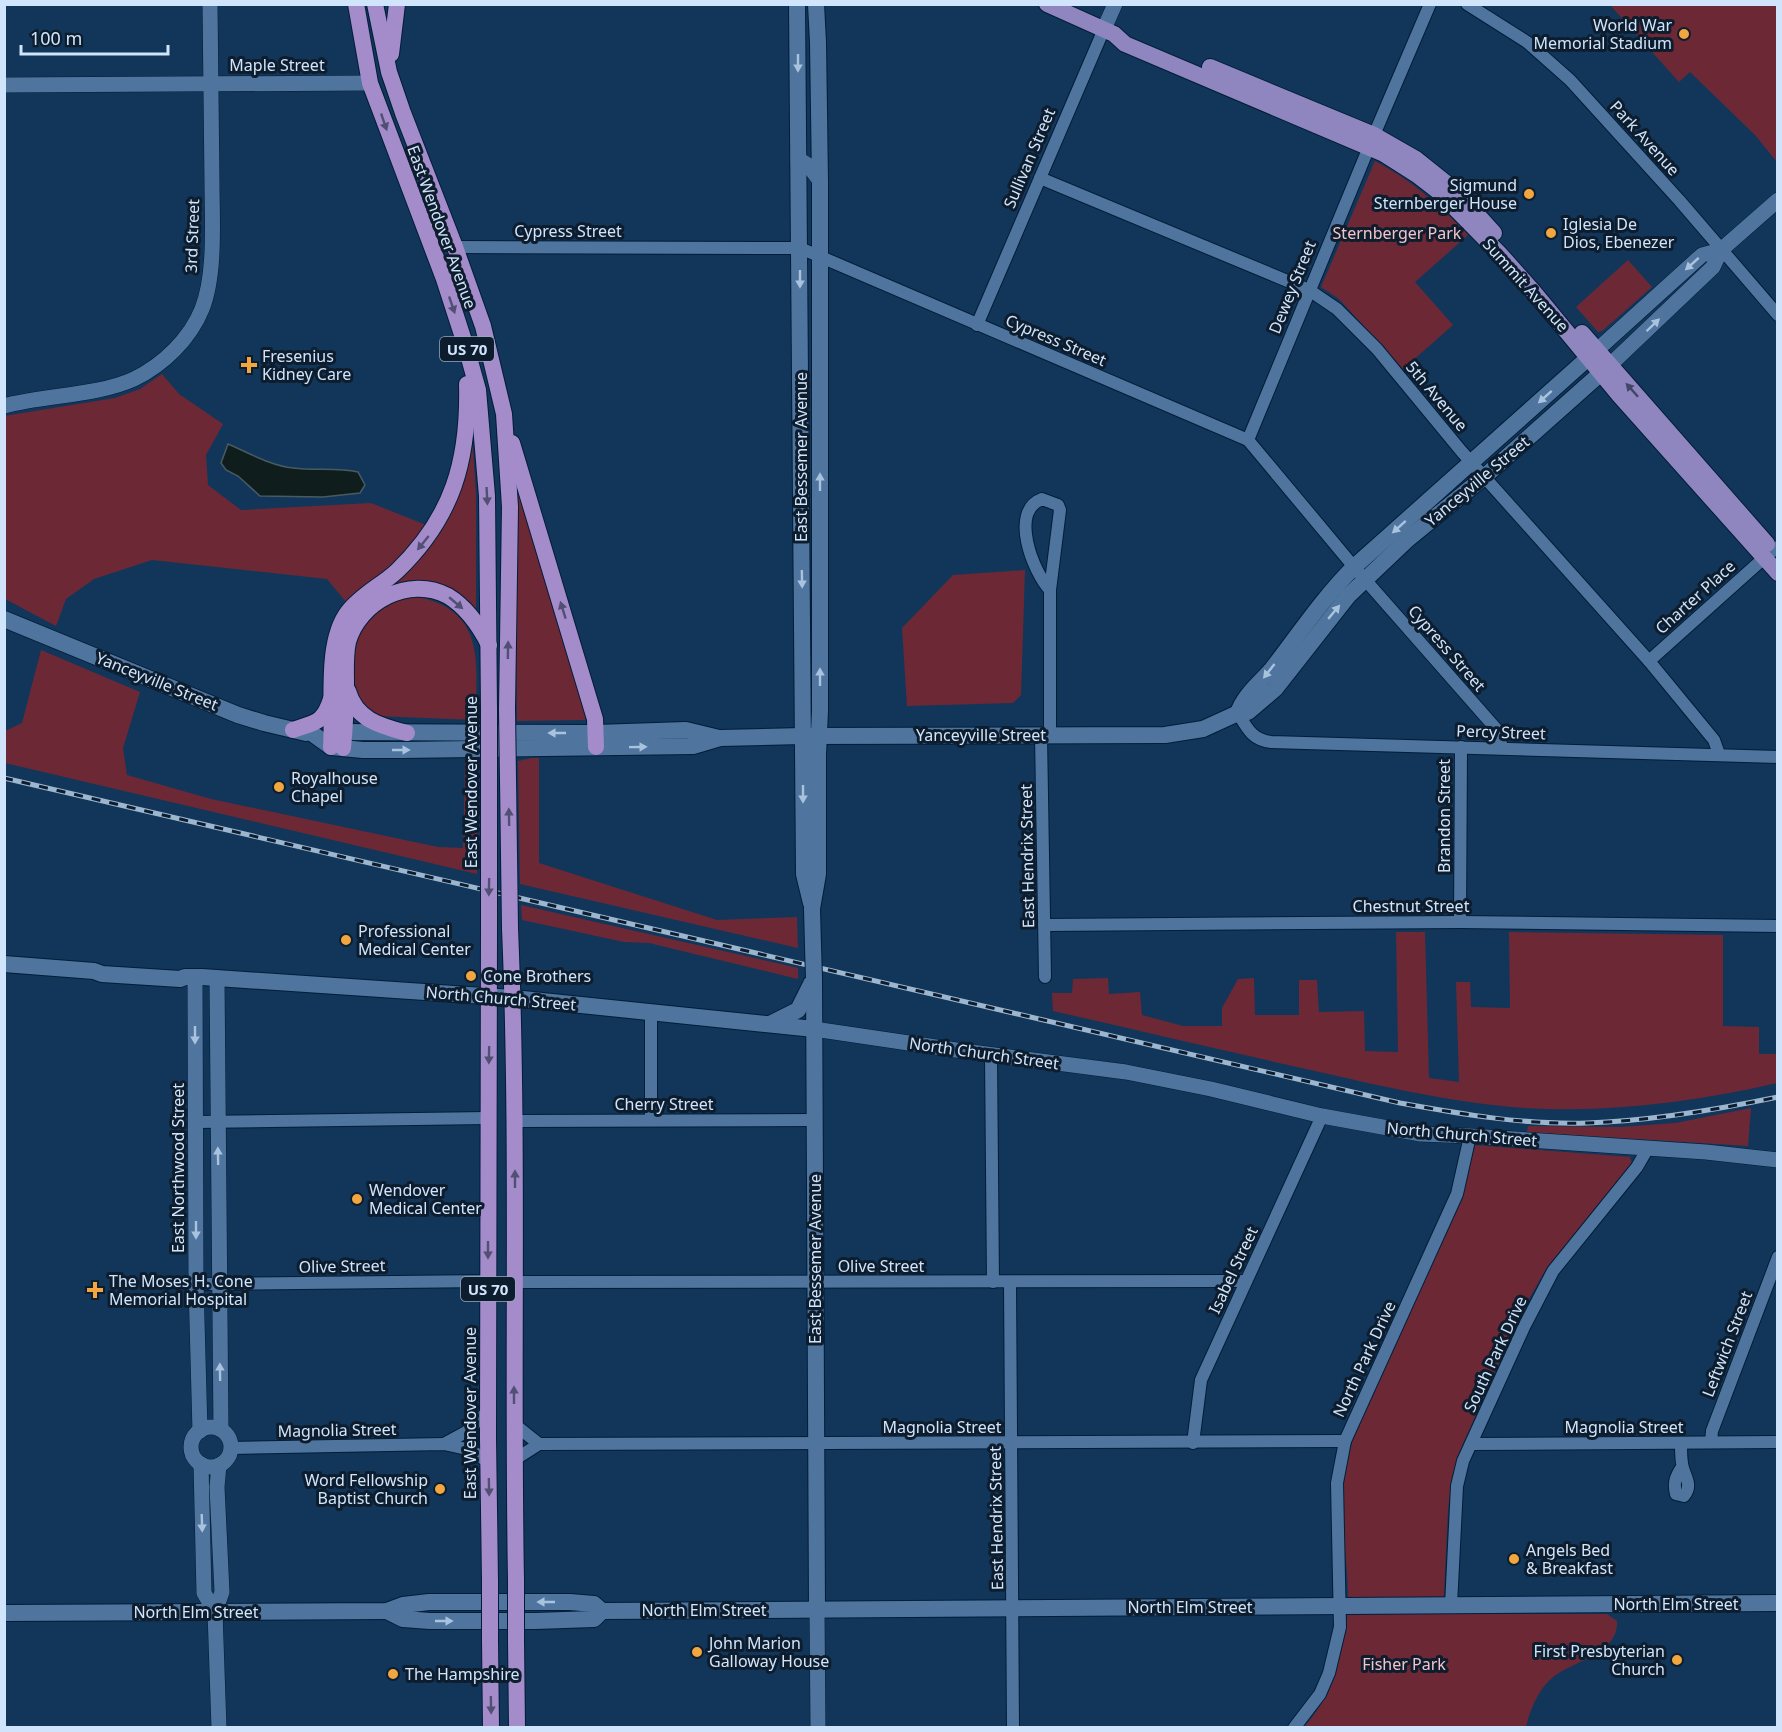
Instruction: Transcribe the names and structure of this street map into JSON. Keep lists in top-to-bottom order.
{
  "streets": {
    "highway": ["East Wendover Avenue", "US 70"],
    "main road": [
      "Summit Avenue",
      "East Bessemer Avenue",
      "Yanceyville Street",
      "North Church Street",
      "North Elm Street"
    ],
    "street": [
      "Maple Street",
      "Park Avenue",
      "Sullivan Street",
      "Cypress Street",
      "3rd Street",
      "Dewey Street",
      "5th Avenue",
      "Charter Place",
      "Percy Street",
      "Brandon Street",
      "East Hendrix Street",
      "Chestnut Street",
      "Cherry Street",
      "East Northwood Street",
      "Olive Street",
      "Isabel Street",
      "Leftwich Street",
      "South Park Drive",
      "North Park Drive",
      "Magnolia Street"
    ]
  },
  "crossings": [
    ["Maple Street", "East Wendover Avenue"],
    ["Maple Street", "3rd Street"],
    ["Park Avenue", "Yanceyville Street"],
    ["Sullivan Street", "Cypress Street"],
    ["Sullivan Street", "Summit Avenue"],
    ["Sullivan Street", "5th Avenue"],
    ["East Wendover Avenue", "Cypress Street"],
    ["East Wendover Avenue", "North Church Street"],
    ["East Wendover Avenue", "Cherry Street"],
    ["East Wendover Avenue", "Olive Street"],
    ["East Wendover Avenue", "Magnolia Street"],
    ["Cypress Street", "Dewey Street"],
    ["Cypress Street", "East Bessemer Avenue"],
    ["Cypress Street", "Yanceyville Street"],
    ["Cypress Street", "Percy Street"],
    ["Summit Avenue", "Dewey Street"],
    ["Summit Avenue", "Yanceyville Street"],
    ["Summit Avenue", "Charter Place"],
    ["Dewey Street", "5th Avenue"],
    ["5th Avenue", "Yanceyville Street"],
    ["5th Avenue", "Charter Place"],
    ["5th Avenue", "Percy Street"],
    ["East Bessemer Avenue", "Yanceyville Street"],
    ["East Bessemer Avenue", "North Church Street"],
    ["East Bessemer Avenue", "Cherry Street"],
    ["East Bessemer Avenue", "Olive Street"],
    ["East Bessemer Avenue", "Magnolia Street"],
    ["East Bessemer Avenue", "North Elm Street"],
    ["Yanceyville Street", "Percy Street"],
    ["Yanceyville Street", "East Hendrix Street"],
    ["Percy Street", "Brandon Street"],
    ["Brandon Street", "Chestnut Street"],
    ["East Hendrix Street", "Chestnut Street"],
    ["East Hendrix Street", "Olive Street"],
    ["East Hendrix Street", "Magnolia Street"],
    ["East Hendrix Street", "North Elm Street"],
    ["North Church Street", "East Northwood Street"],
    ["North Church Street", "Isabel Street"],
    ["North Church Street", "South Park Drive"],
    ["North Church Street", "North Park Drive"],
    ["East Northwood Street", "Olive Street"],
    ["East Northwood Street", "Magnolia Street"],
    ["East Northwood Street", "North Elm Street"],
    ["Olive Street", "Isabel Street"],
    ["Isabel Street", "Magnolia Street"],
    ["Leftwich Street", "Magnolia Street"],
    ["South Park Drive", "Magnolia Street"],
    ["South Park Drive", "North Elm Street"],
    ["North Park Drive", "Magnolia Street"],
    ["North Park Drive", "North Elm Street"]
  ],
  "parks": ["Sternberger Park", "Fisher Park"],
  "places": {
    "other": [
      "World War Memorial Stadium",
      "Sigmund Sternberger House",
      "Iglesia De Dios, Ebenezer",
      "Royalhouse Chapel",
      "Professional Medical Center",
      "Cone Brothers",
      "Wendover Medical Center",
      "Word Fellowship Baptist Church",
      "Angels Bed & Breakfast",
      "John Marion Galloway House",
      "First Presbyterian Church",
      "The Hampshire"
    ],
    "health": ["Fresenius Kidney Care", "The Moses H. Cone Memorial Hospital"]
  },
  "scale_bar": "100 m"
}
